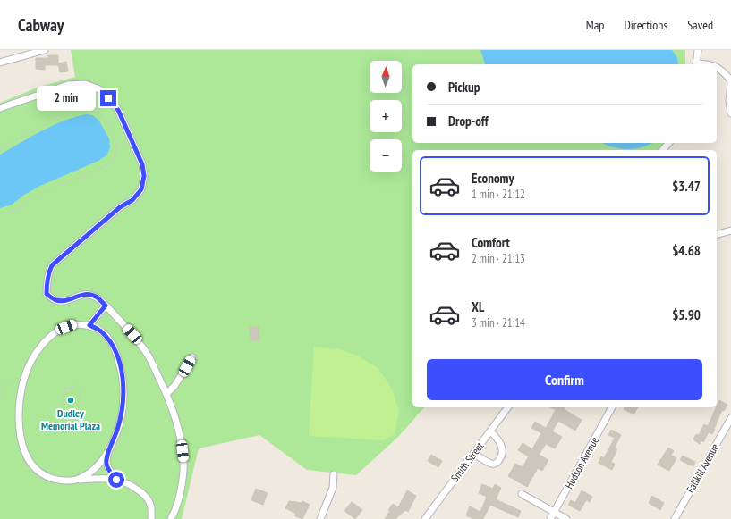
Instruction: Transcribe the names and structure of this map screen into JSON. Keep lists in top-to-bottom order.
{
  "streets": {
    "street": ["Smith Street", "Hudson Avenue", "Fallkill Avenue"]
  },
  "places": ["Dudley Memorial Plaza"],
  "north": "top",
  "page": {
    "header": "Cabway",
    "nav": ["Map", "Directions", "Saved"],
    "map_buttons": ["+", "−"],
    "banner": ["Pickup", "Drop-off"],
    "bubble": "2 min",
    "list": [
      {
        "name": "Economy",
        "note": "1 min · 21:12",
        "value": "$3.47"
      },
      {
        "name": "Comfort",
        "note": "2 min · 21:13",
        "value": "$4.68"
      },
      {
        "name": "XL",
        "note": "3 min · 21:14",
        "value": "$5.90"
      }
    ],
    "buttons": "Confirm"
  }
}
